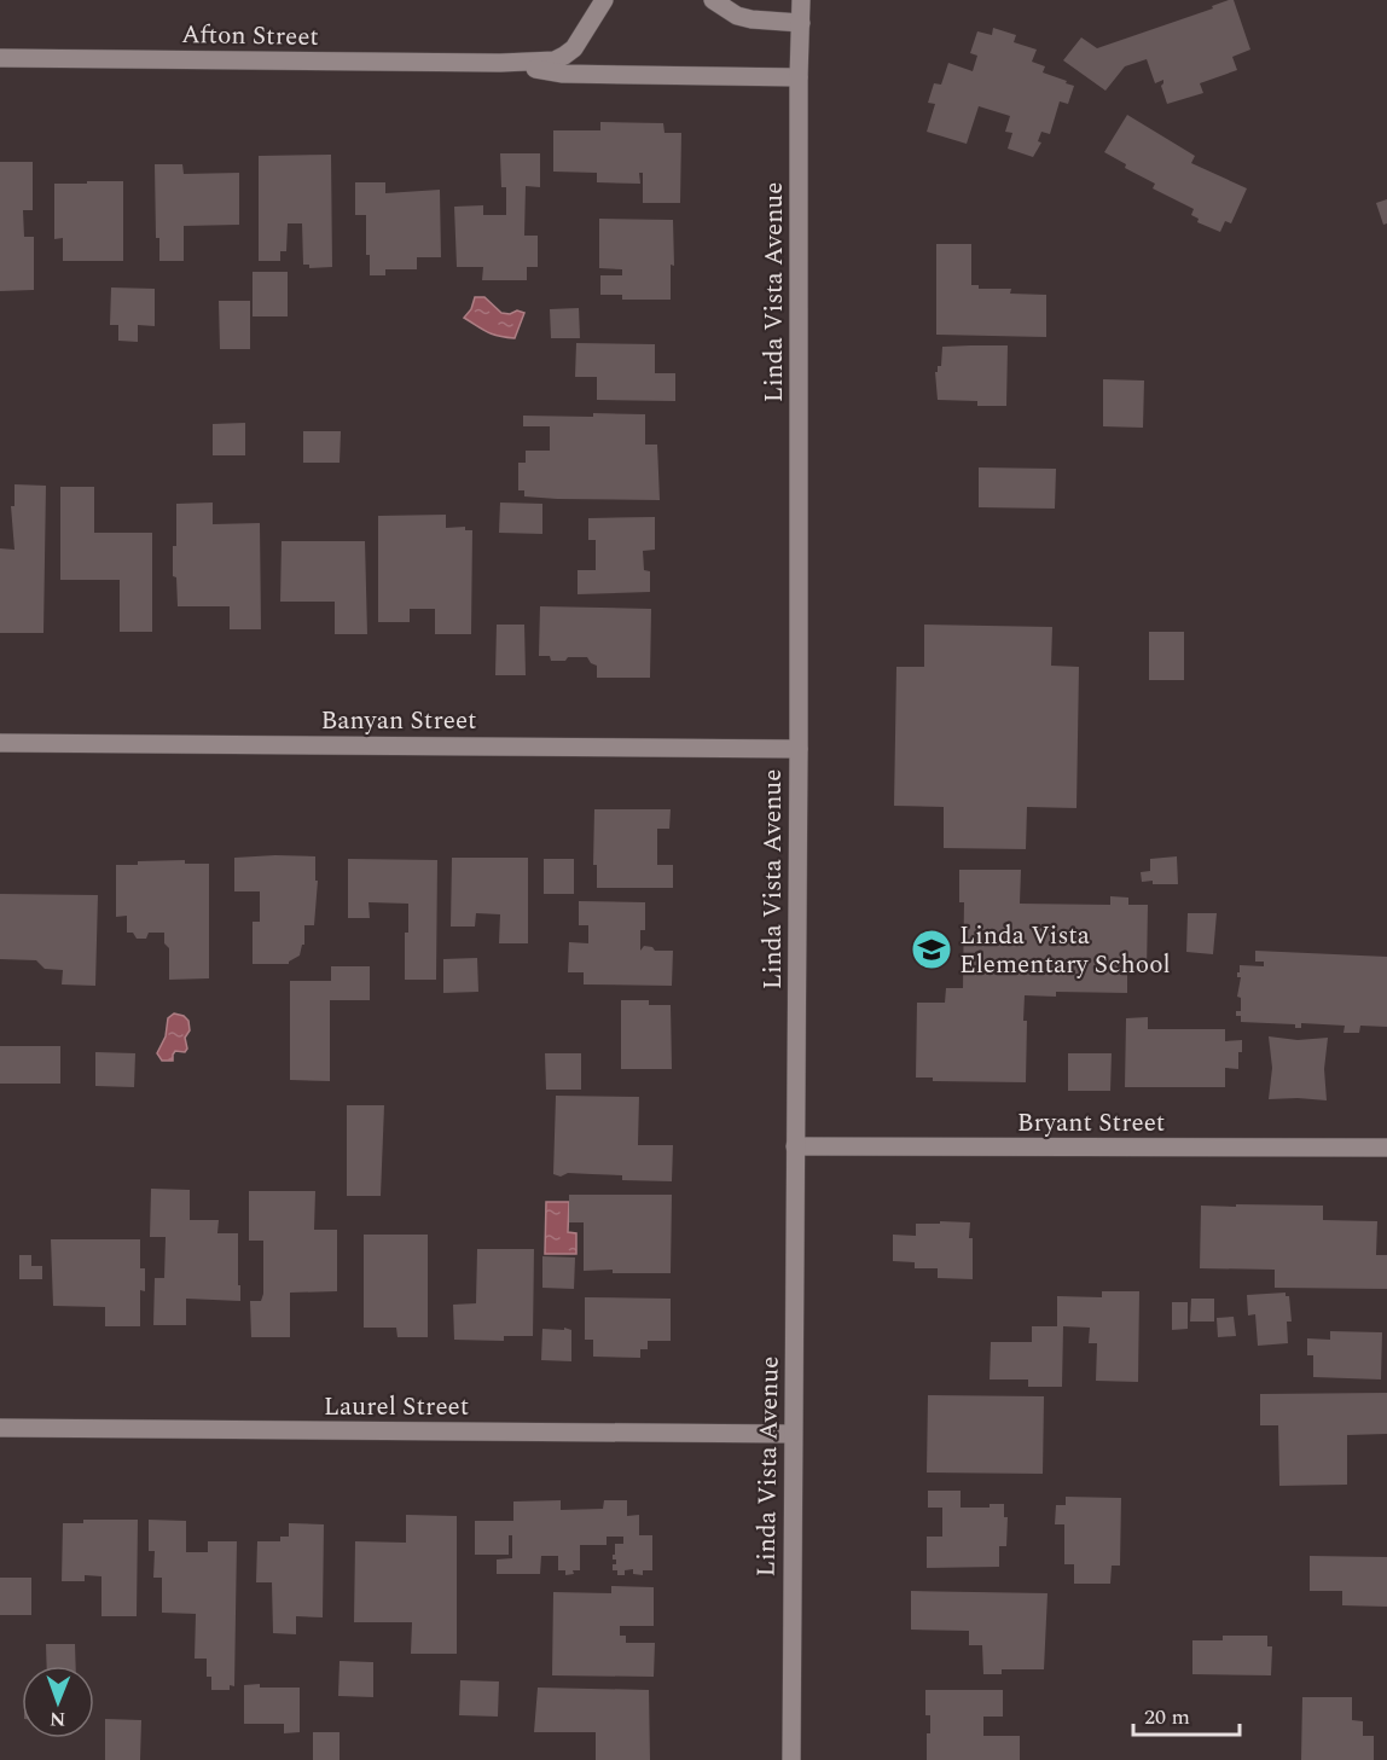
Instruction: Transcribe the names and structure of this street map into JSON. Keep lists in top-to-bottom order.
{
  "streets": {
    "street": [
      "Afton Street",
      "Linda Vista Avenue",
      "Banyan Street",
      "Bryant Street",
      "Laurel Street"
    ]
  },
  "crossings": [
    ["Afton Street", "Linda Vista Avenue"],
    ["Linda Vista Avenue", "Banyan Street"],
    ["Linda Vista Avenue", "Bryant Street"],
    ["Linda Vista Avenue", "Laurel Street"]
  ],
  "places": {
    "school or university": ["Linda Vista Elementary School"]
  },
  "scale_bar": "20 m",
  "north": "bottom"
}
